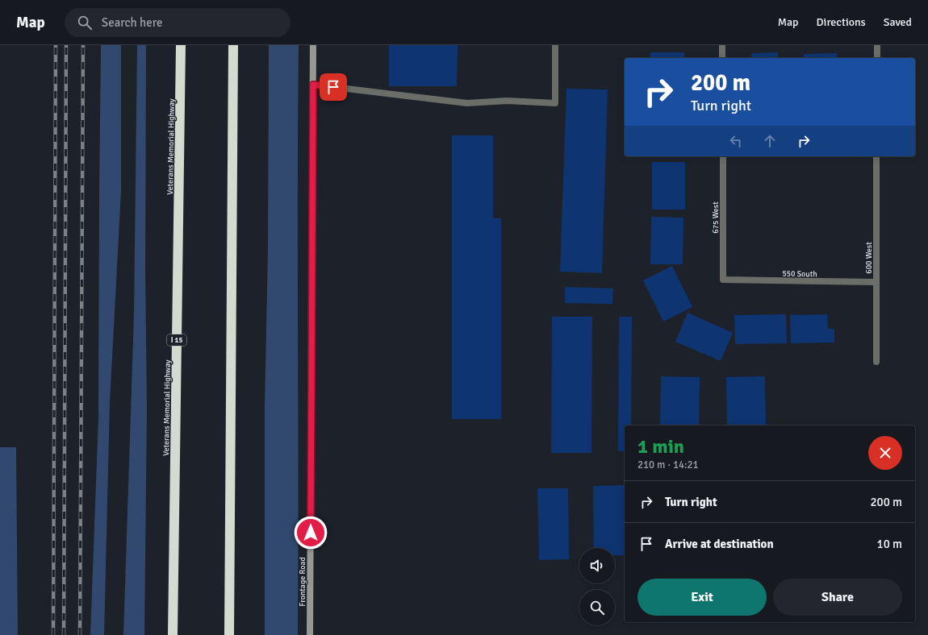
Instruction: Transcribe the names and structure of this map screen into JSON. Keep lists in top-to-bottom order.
{
  "streets": {
    "highway": ["Veterans Memorial Highway", "I 15"],
    "street": [
      "675 West",
      "600 West",
      "550 South",
      "Frontage Road"
    ]
  },
  "crossings": [
    ["675 West", "550 South"],
    ["600 West", "550 South"]
  ],
  "page": {
    "header": "Map",
    "search": "Search here",
    "nav": ["Map", "Directions", "Saved"],
    "turn": ["200 m", "Turn right"],
    "heading": ["1 min", "210 m · 14:21"],
    "list": [
      {
        "name": "Turn right",
        "value": "200 m"
      },
      {
        "name": "Arrive at destination",
        "value": "10 m"
      }
    ],
    "buttons": ["Exit", "Share"]
  }
}
